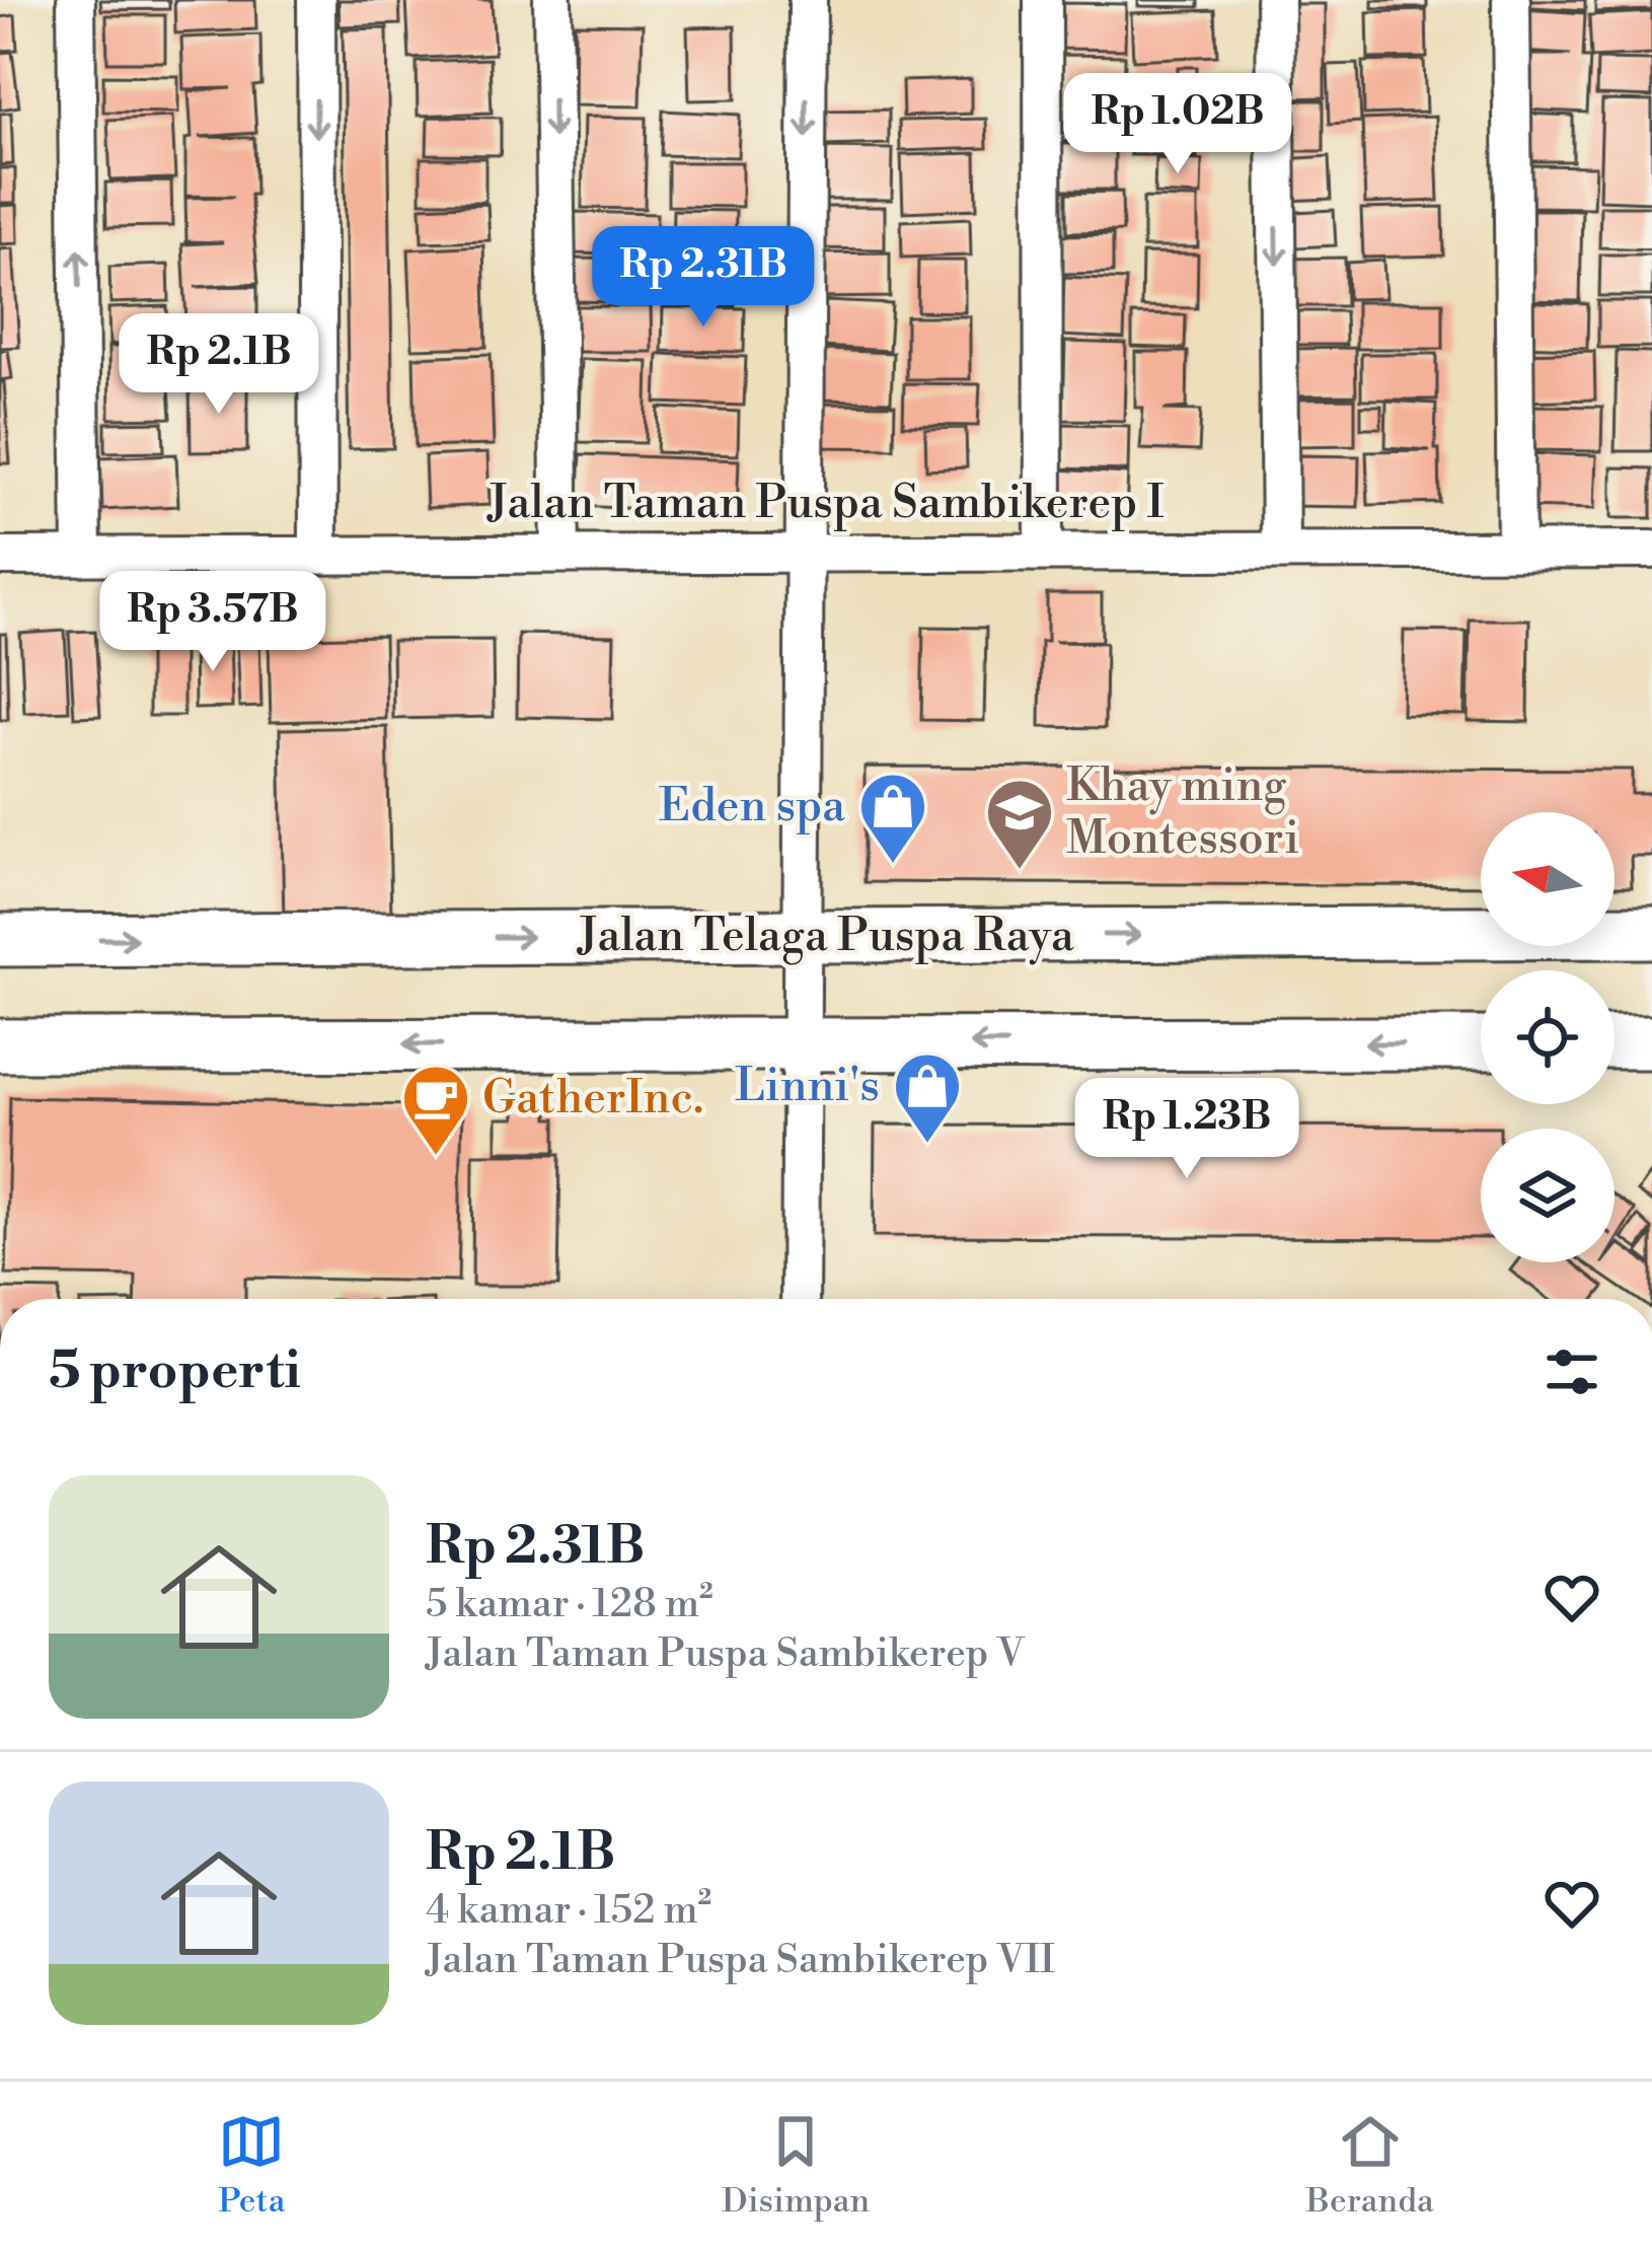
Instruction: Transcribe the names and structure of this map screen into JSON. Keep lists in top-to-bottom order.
{
  "streets": {
    "main road": ["Jalan Telaga Puspa Raya"],
    "street": ["Jalan Taman Puspa Sambikerep I"]
  },
  "places": {
    "shop": ["Eden spa", "Linni's"],
    "school or university": ["Khay ming Montessori"],
    "cafe": ["GatherInc."]
  },
  "north": "left",
  "page": {
    "price": [
      "Rp 1.02B",
      "Rp 2.31B",
      "Rp 2.1B",
      "Rp 3.57B",
      "Rp 1.23B"
    ],
    "heading": "5 properti",
    "list": [
      {
        "name": "Rp 2.31B",
        "note": "5 kamar · 128 m² · Jalan Taman Puspa Sambikerep V"
      },
      {
        "name": "Rp 2.1B",
        "note": "4 kamar · 152 m² · Jalan Taman Puspa Sambikerep VII"
      }
    ],
    "tabs": ["Peta", "Disimpan", "Beranda"]
  }
}
